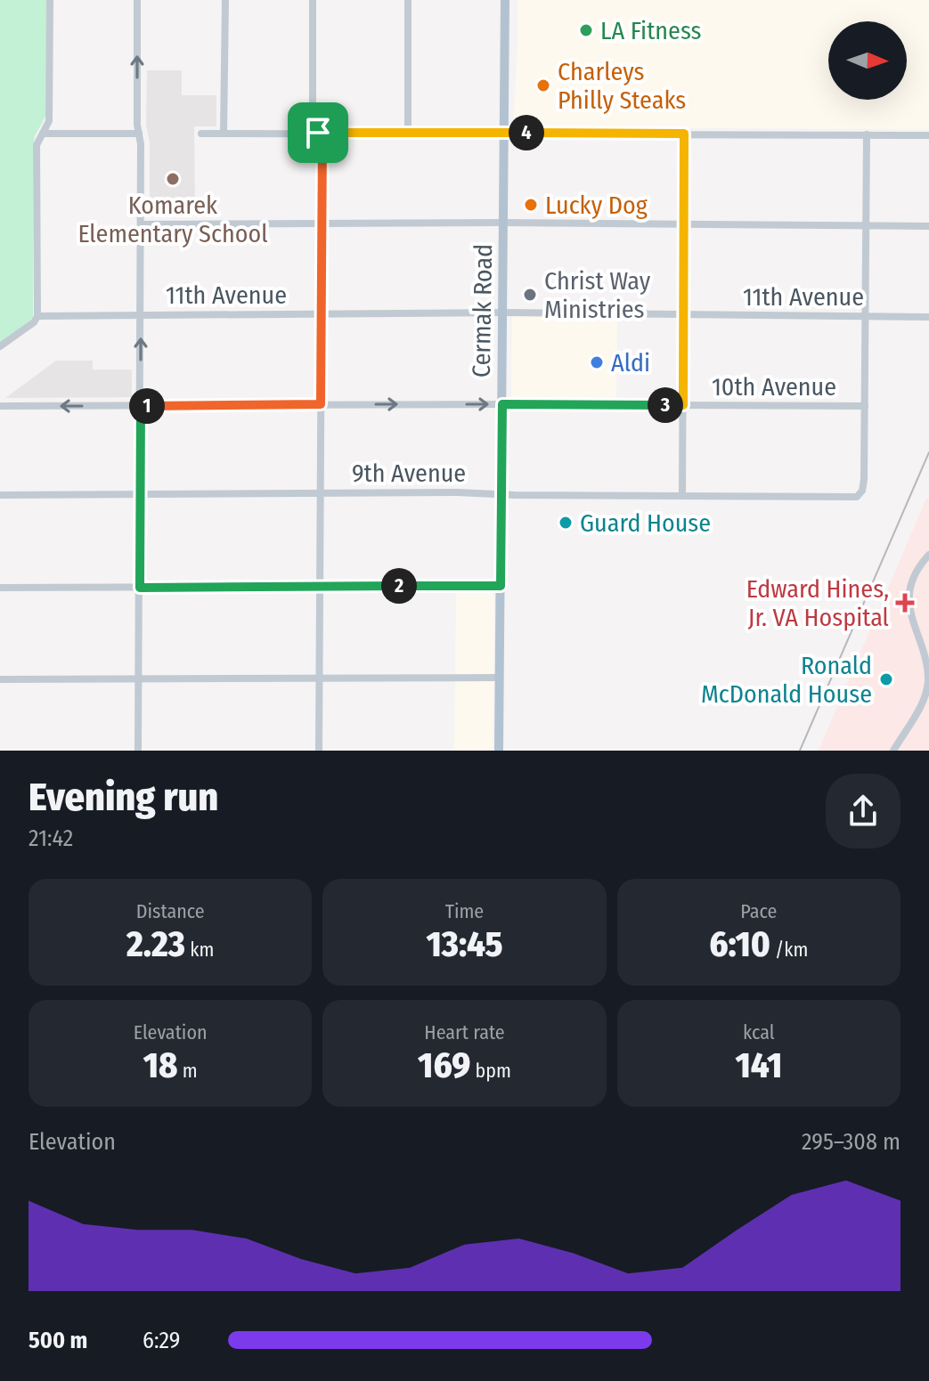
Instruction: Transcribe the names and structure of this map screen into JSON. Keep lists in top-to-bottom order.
{
  "streets": {
    "main road": ["Cermak Road"],
    "street": ["11th Avenue", "10th Avenue", "9th Avenue"]
  },
  "crossings": [
    ["11th Avenue", "Cermak Road"],
    ["Cermak Road", "10th Avenue"],
    ["Cermak Road", "9th Avenue"],
    ["10th Avenue", "9th Avenue"]
  ],
  "places": {
    "other": [
      "LA Fitness",
      "Charleys Philly Steaks",
      "Komarek Elementary School",
      "Lucky Dog",
      "Christ Way Ministries",
      "Aldi",
      "Guard House",
      "Ronald McDonald House"
    ],
    "health": ["Edward Hines, Jr. VA Hospital"]
  },
  "north": "right",
  "page": {
    "pins": [
      "4",
      "3",
      "1",
      "2"
    ],
    "heading": ["Evening run", "21:42"],
    "stats": [
      ["Distance", "2.23 km"],
      ["Time", "13:45"],
      ["Pace", "6:10 /km"],
      ["Elevation", "18 m"],
      ["Heart rate", "169 bpm"],
      ["kcal", "141"]
    ],
    "chart": ["Elevation", "295–308 m"],
    "list": [
      {
        "name": "500 m",
        "note": "6:29"
      }
    ]
  }
}
